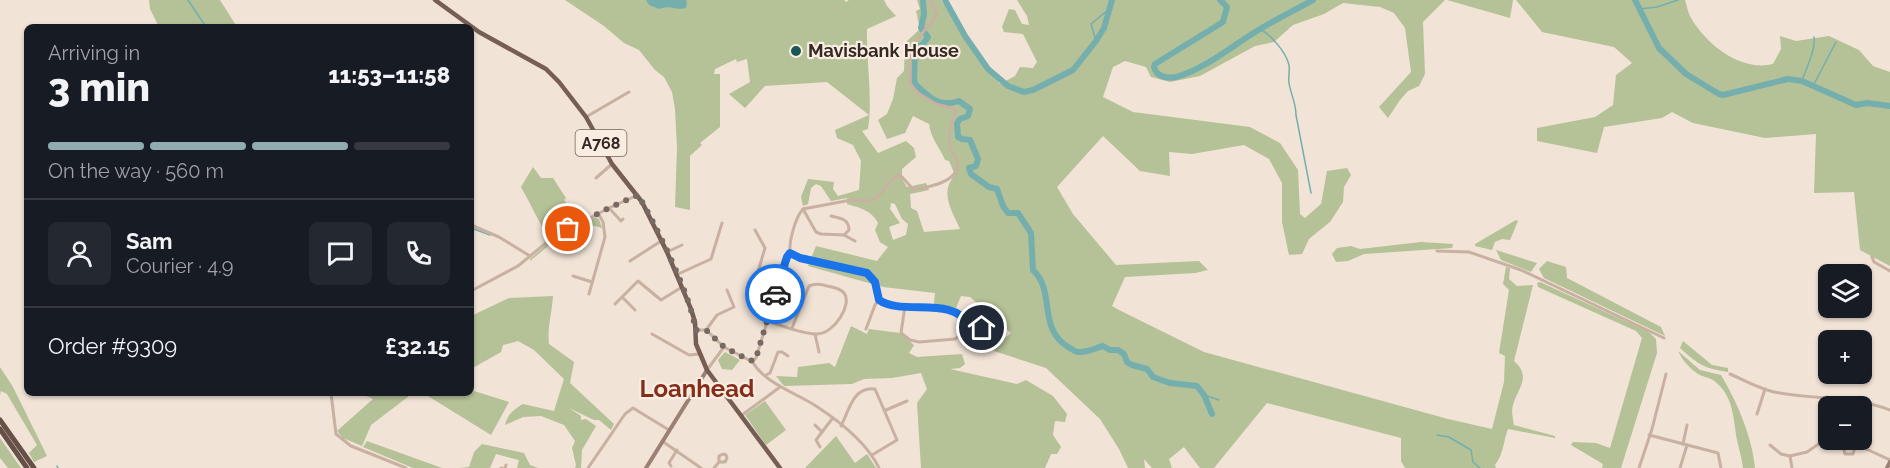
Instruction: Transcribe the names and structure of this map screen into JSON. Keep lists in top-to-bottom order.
{
  "streets": {
    "main road": ["A768"]
  },
  "districts": ["Loanhead"],
  "places": ["Mavisbank House"],
  "page": {
    "heading": ["3 min", "Arriving in", "11:53–11:58"],
    "panel": [
      "Sam",
      "Courier · 4.9",
      "Order #9309",
      "£32.15"
    ],
    "bar": "On the way · 560 m",
    "map_buttons": ["+", "−"]
  }
}
